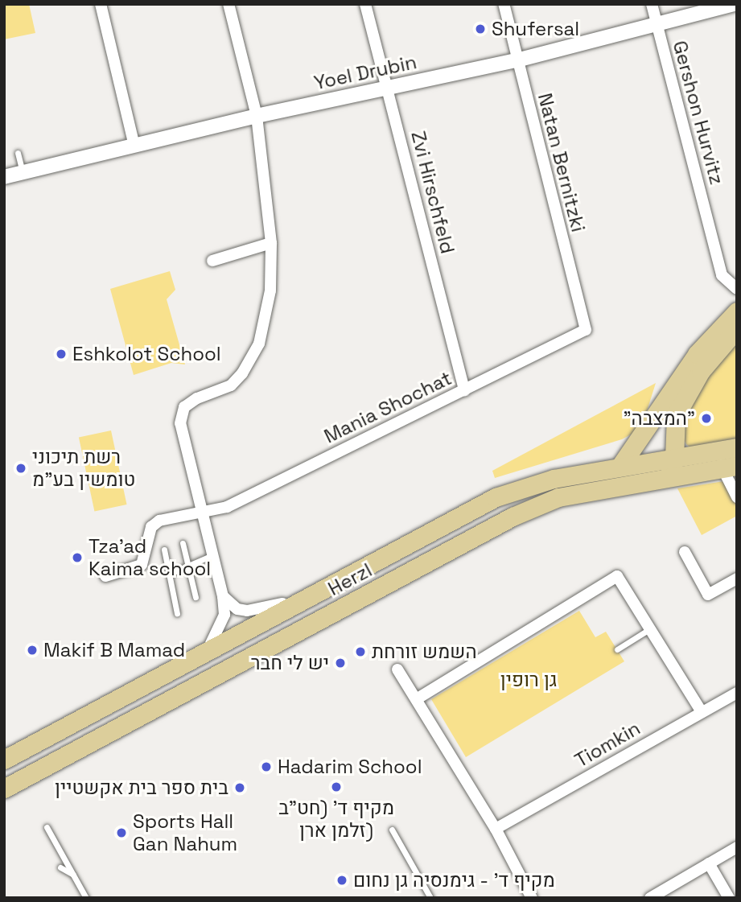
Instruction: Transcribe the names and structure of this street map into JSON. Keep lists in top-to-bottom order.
{
  "streets": {
    "main road": ["Herzl"],
    "street": [
      "Yoel Drubin",
      "Gershon Hurvitz",
      "Natan Bernitzki",
      "Zvi Hirschfeld",
      "Mania Shochat",
      "Tiomkin"
    ]
  },
  "crossings": [
    ["Yoel Drubin", "Gershon Hurvitz"],
    ["Yoel Drubin", "Natan Bernitzki"],
    ["Yoel Drubin", "Zvi Hirschfeld"],
    ["Natan Bernitzki", "Mania Shochat"],
    ["Zvi Hirschfeld", "Mania Shochat"]
  ],
  "parks": ["גן רופין"],
  "places": [
    "Shufersal",
    "Eshkolot School",
    "\"המצבה\"",
    "רשת תיכוני טומשין בע\"מ",
    "Tza'ad Kaima school",
    "Makif B Mamad",
    "השמש זורחת",
    "יש לי חבר",
    "Hadarim School",
    "מקיף ד' (חט\"ב זלמן ארן)",
    "בית ספר בית אקשטיין",
    "Sports Hall Gan Nahum",
    "מקיף ד' - גימנסיה גן נחום"
  ]
}
